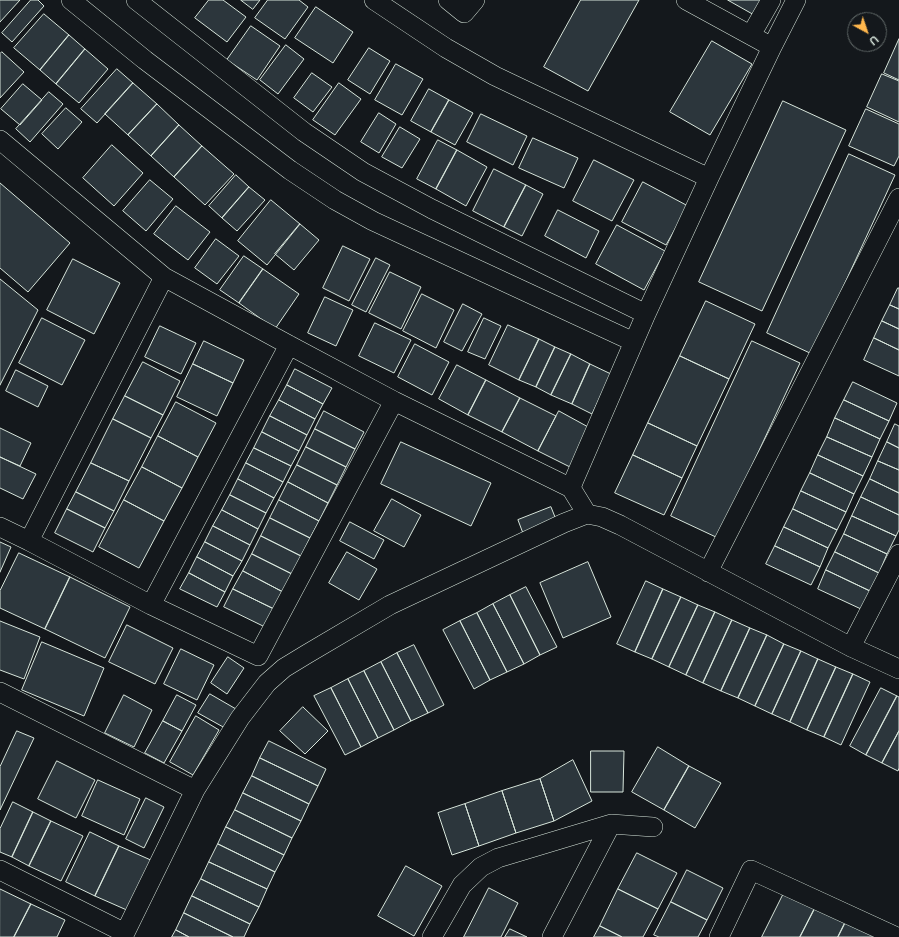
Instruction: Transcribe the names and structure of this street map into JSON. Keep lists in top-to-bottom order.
{
  "north": "bottom right"
}
